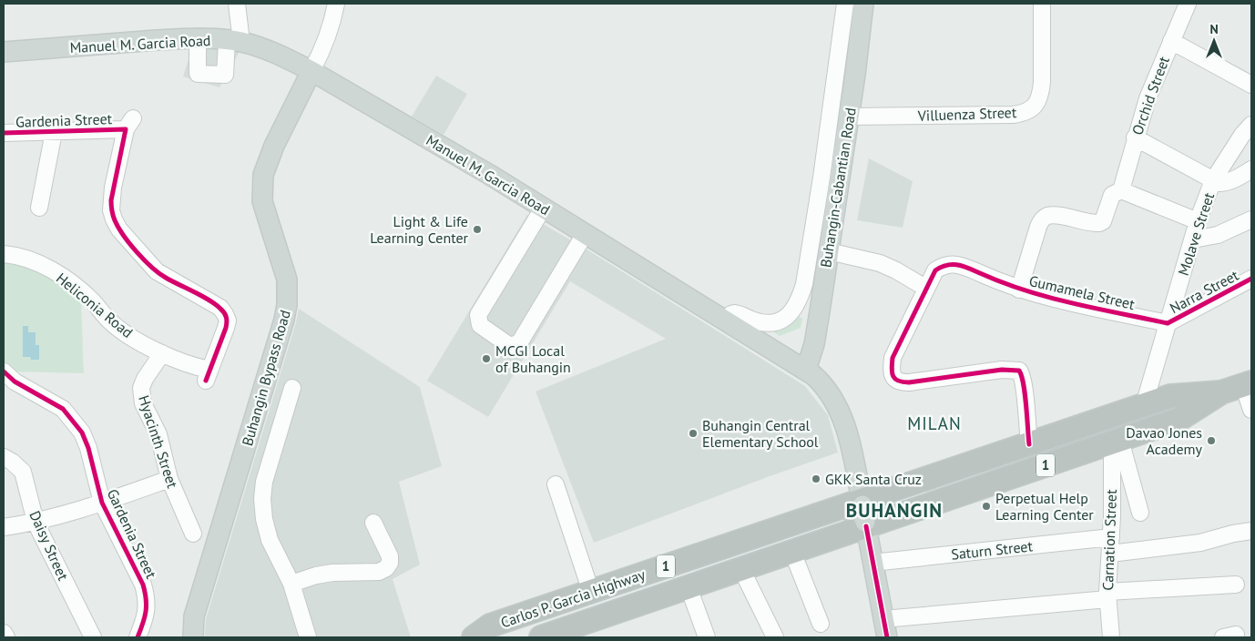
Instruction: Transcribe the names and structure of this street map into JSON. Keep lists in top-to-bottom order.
{
  "streets": {
    "highway": ["1", "Carlos P. Garcia Highway"],
    "main road": ["Manuel M. Garcia Road", "Buhangin-Cabantian Road", "Buhangin Bypass Road"],
    "street": [
      "Orchid Street",
      "Villuenza Street",
      "Gardenia Street",
      "Molave Street",
      "Narra Street",
      "Gumamela Street",
      "Heliconia Road",
      "Hyacinth Street",
      "Carnation Street",
      "Daisy Street",
      "Saturn Street"
    ]
  },
  "crossings": [
    ["Manuel M. Garcia Road", "Buhangin-Cabantian Road"],
    ["Manuel M. Garcia Road", "Buhangin Bypass Road"],
    ["Manuel M. Garcia Road", "Saturn Street"],
    ["Manuel M. Garcia Road", "Carlos P. Garcia Highway"],
    ["Villuenza Street", "Buhangin-Cabantian Road"],
    ["Gardenia Street", "Heliconia Road"],
    ["Molave Street", "Narra Street"],
    ["Molave Street", "Gumamela Street"],
    ["Molave Street", "Carlos P. Garcia Highway"],
    ["Narra Street", "Gumamela Street"],
    ["Gumamela Street", "Carlos P. Garcia Highway"],
    ["Heliconia Road", "Hyacinth Street"],
    ["Carnation Street", "Saturn Street"],
    ["Carnation Street", "Carlos P. Garcia Highway"]
  ],
  "districts": ["MILAN", "BUHANGIN"],
  "places": [
    "Light & Life Learning Center",
    "MCGI Local of Buhangin",
    "Buhangin Central Elementary School",
    "Davao Jones Academy",
    "GKK Santa Cruz",
    "Perpetual Help Learning Center"
  ],
  "north": "top"
}
